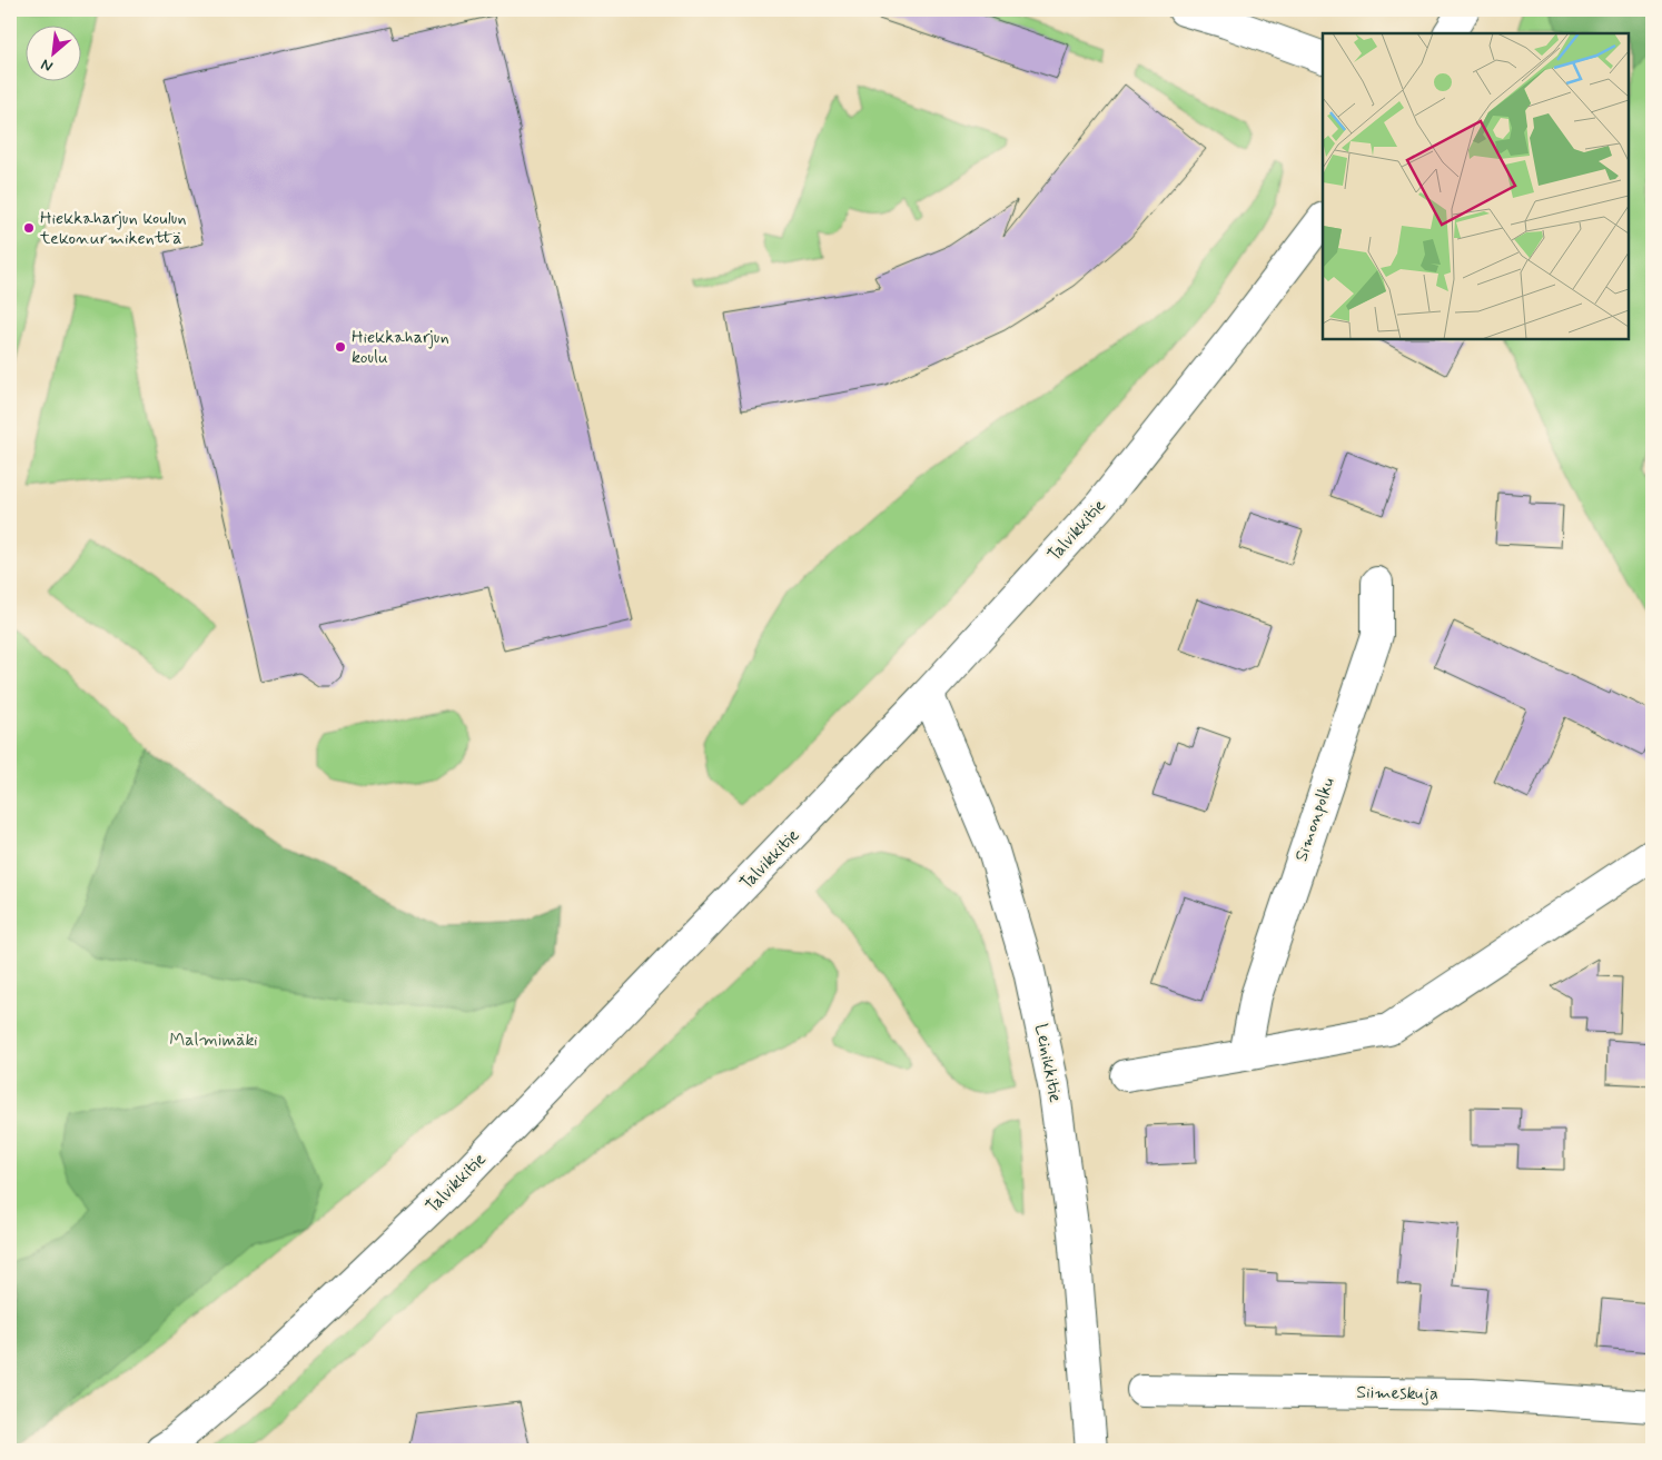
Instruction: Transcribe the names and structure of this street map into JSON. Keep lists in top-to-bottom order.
{
  "streets": {
    "main road": [
      "Talvikkitie",
      "Simonpolku",
      "Leinikkitie",
      "Siimeskuja"
    ]
  },
  "crossings": [
    ["Talvikkitie", "Leinikkitie"]
  ],
  "parks": ["Malmimäki"],
  "places": ["Hiekkaharjun koulun tekonurmikenttä", "Hiekkaharjun koulu"],
  "north": "bottom left"
}
